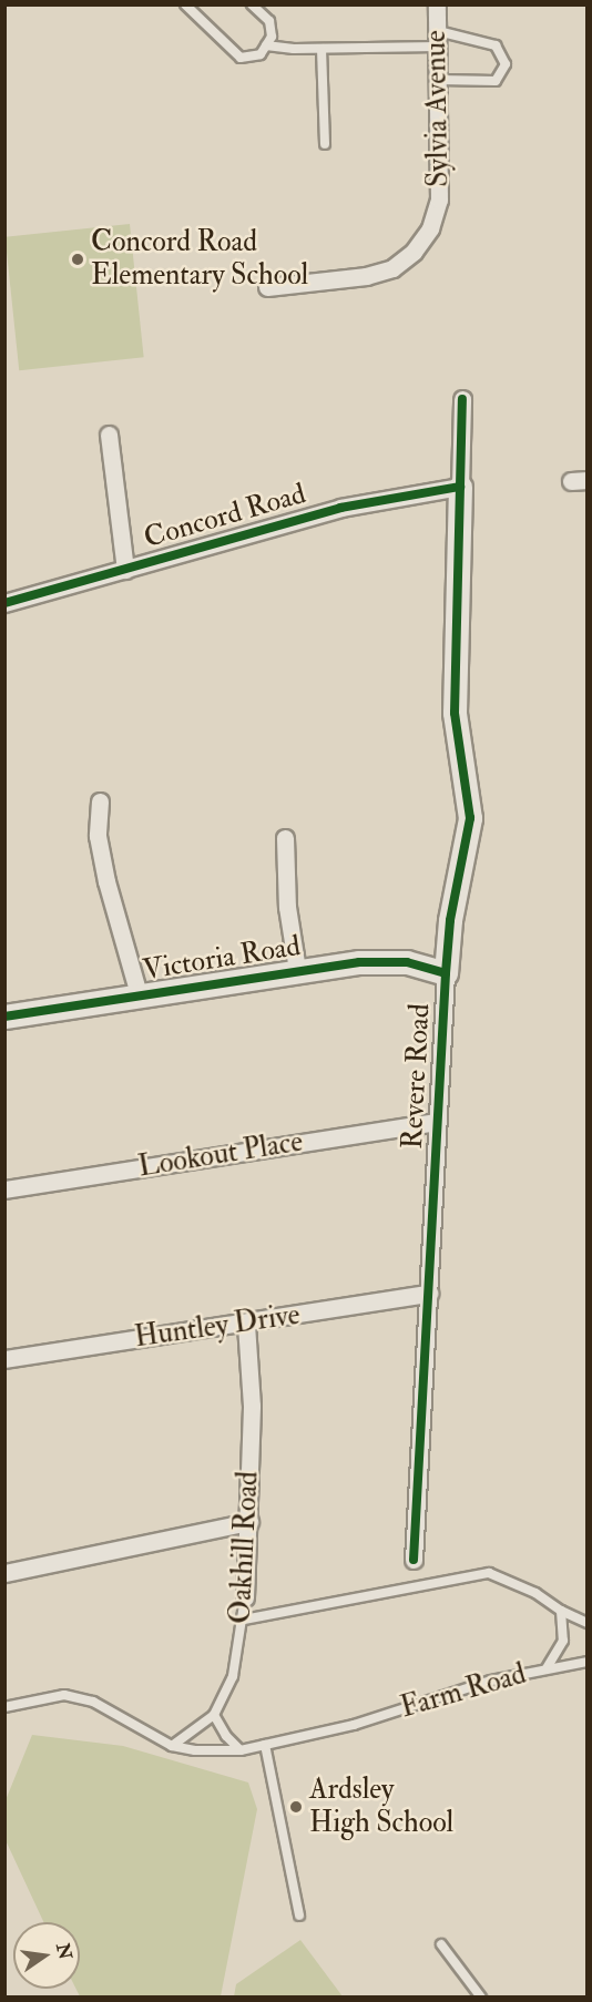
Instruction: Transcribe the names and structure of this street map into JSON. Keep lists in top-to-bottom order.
{
  "streets": {
    "street": [
      "Sylvia Avenue",
      "Concord Road",
      "Victoria Road",
      "Revere Road",
      "Lookout Place",
      "Huntley Drive",
      "Oakhill Road"
    ],
    "lane": ["Farm Road"]
  },
  "crossings": [
    ["Concord Road", "Revere Road"],
    ["Victoria Road", "Revere Road"],
    ["Revere Road", "Lookout Place"],
    ["Revere Road", "Huntley Drive"],
    ["Huntley Drive", "Oakhill Road"],
    ["Oakhill Road", "Farm Road"]
  ],
  "places": ["Concord Road Elementary School", "Ardsley High School"],
  "north": "right"
}
